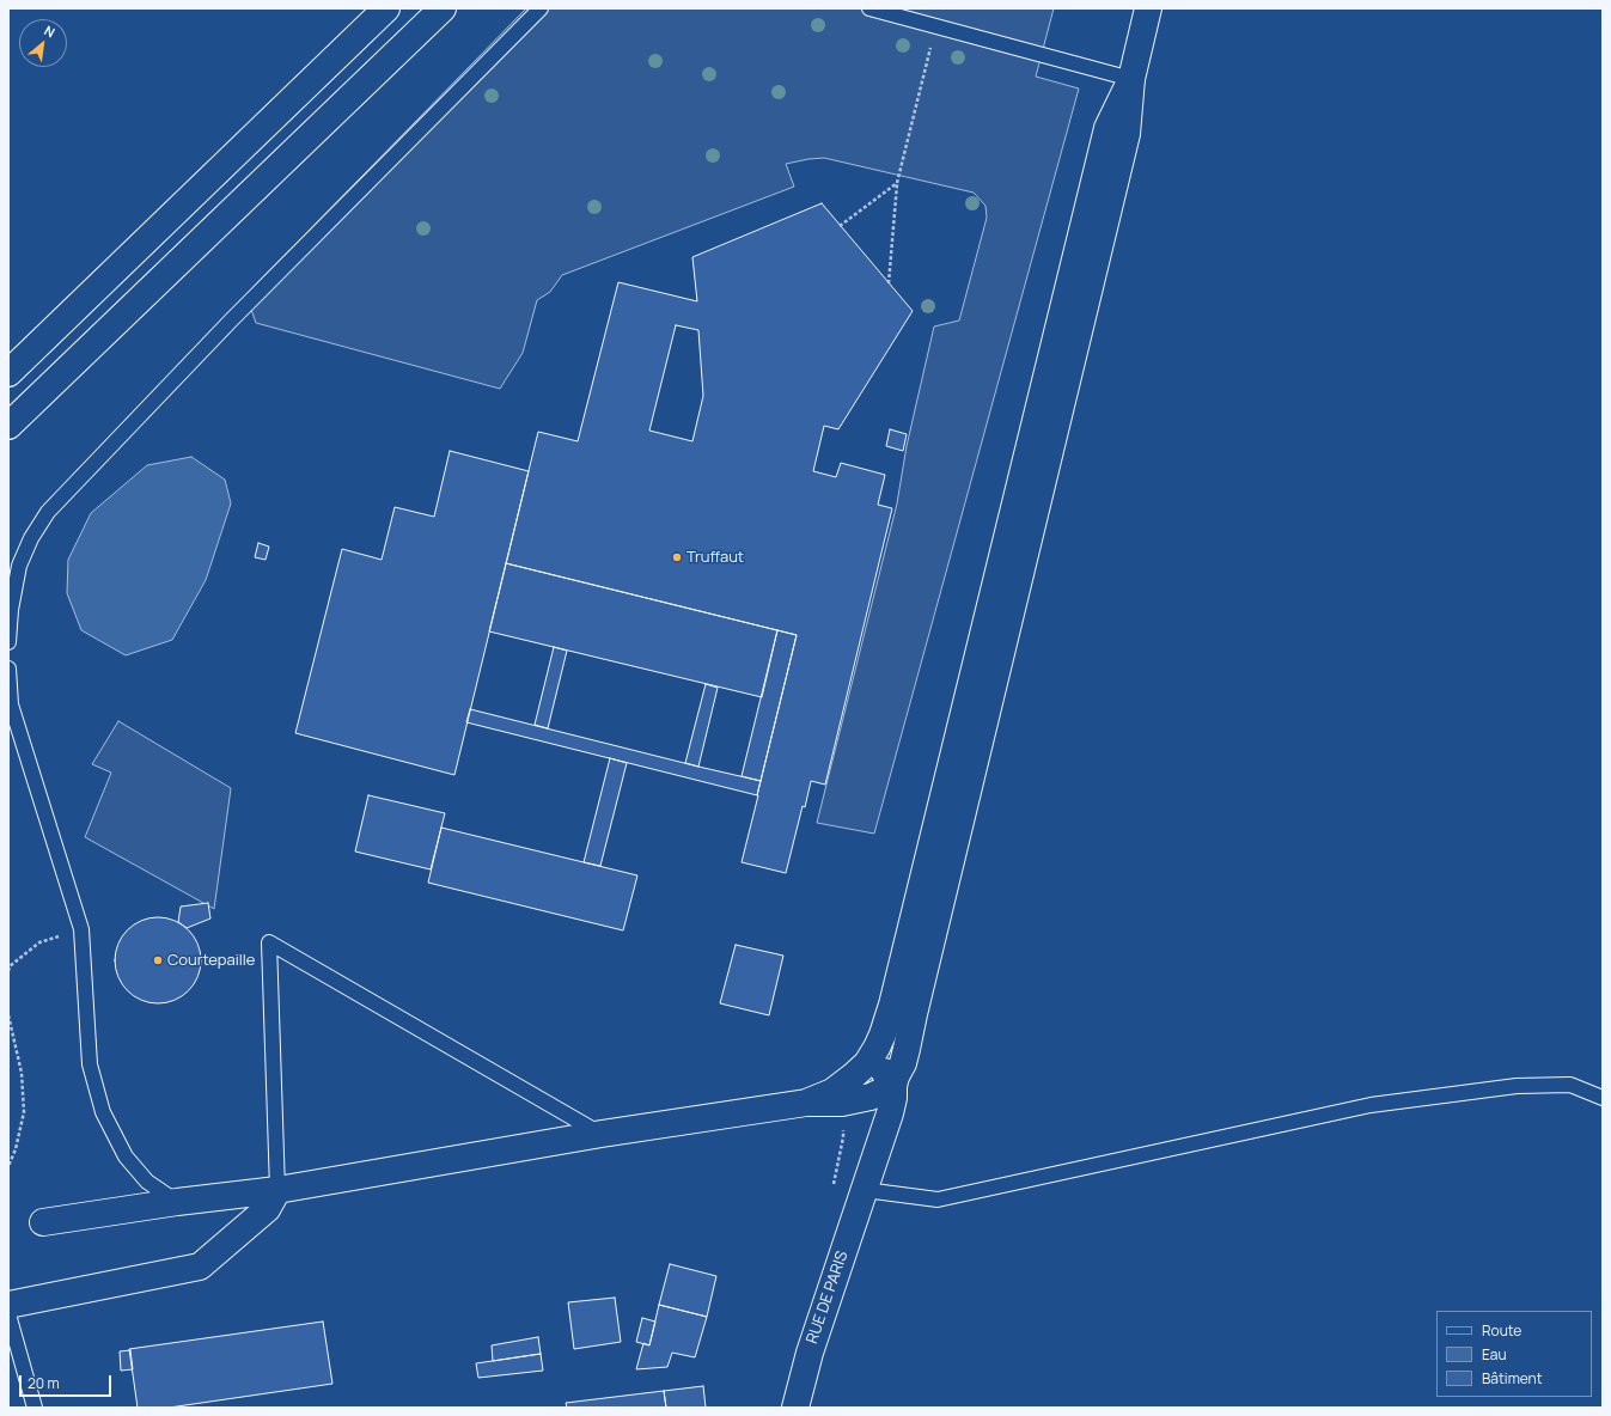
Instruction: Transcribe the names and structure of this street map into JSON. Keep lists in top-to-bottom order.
{
  "streets": {
    "main road": ["RUE DE PARIS"]
  },
  "places": ["Truffaut", "Courtepaille"],
  "legend": ["Route", "Eau", "Bâtiment"],
  "scale_bar": "20 m",
  "north": "top right"
}
